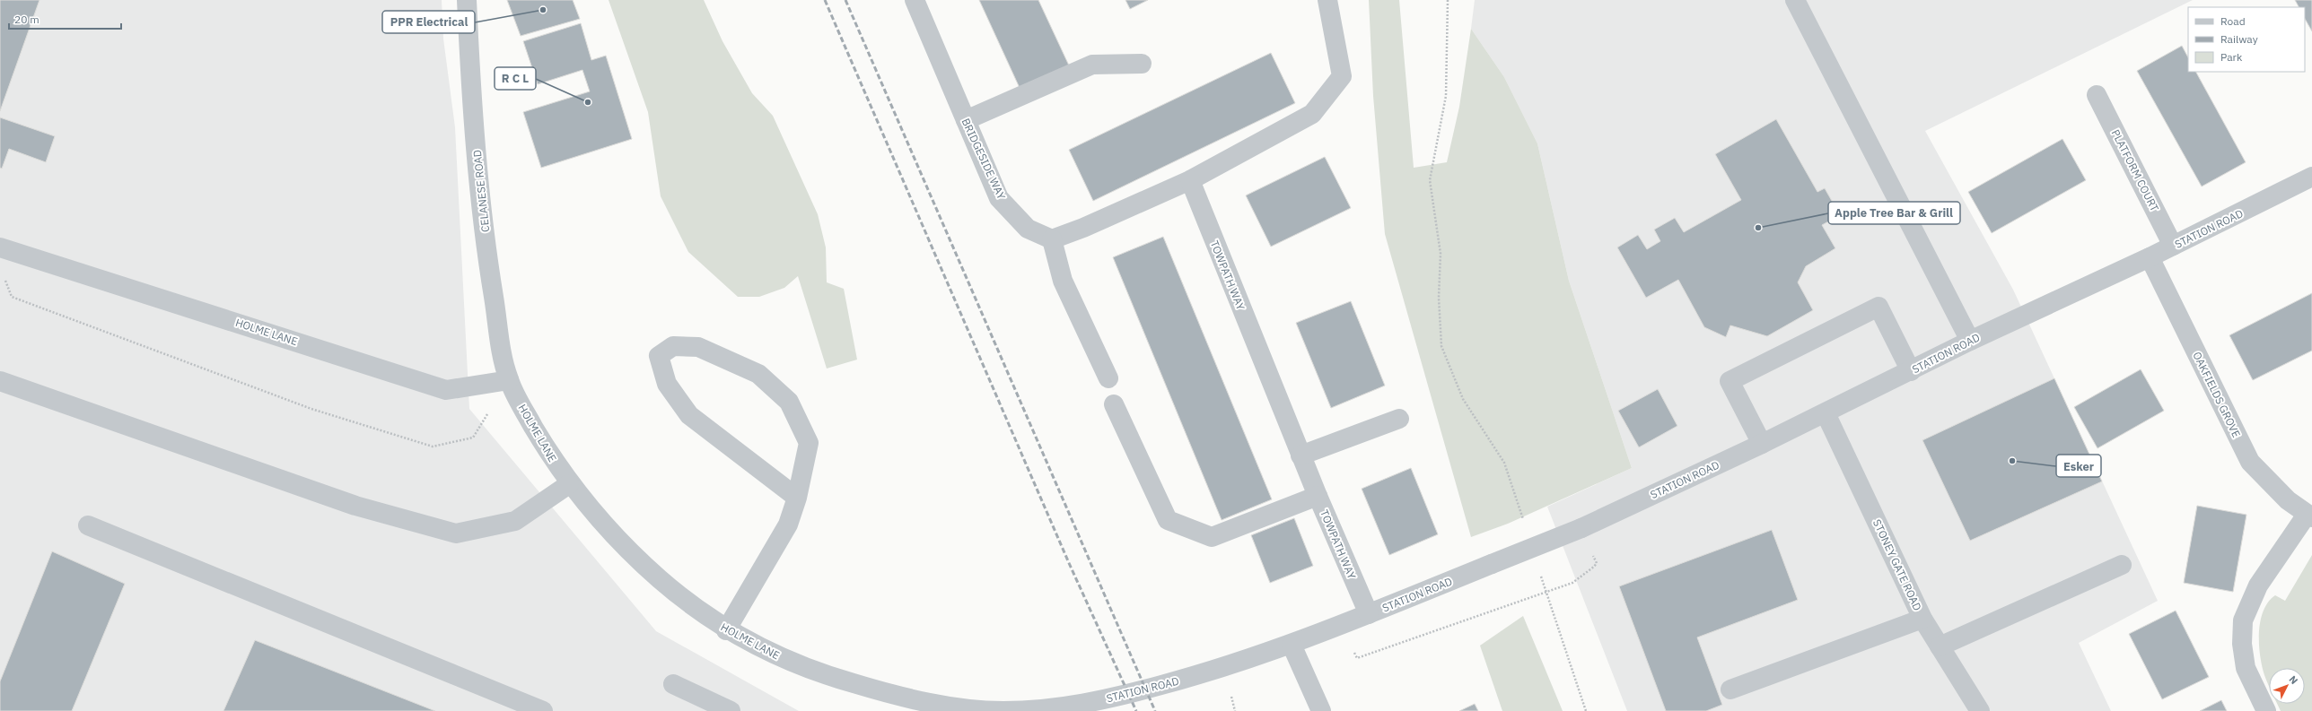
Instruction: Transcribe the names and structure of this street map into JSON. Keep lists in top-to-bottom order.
{
  "streets": {
    "street": [
      "BRIDGESIDE WAY",
      "PLATFORM COURT",
      "CELANESE ROAD",
      "STATION ROAD",
      "TOWPATH WAY",
      "HOLME LANE",
      "OAKFIELDS GROVE",
      "STONEY GATE ROAD"
    ]
  },
  "crossings": [
    ["PLATFORM COURT", "STATION ROAD"],
    ["CELANESE ROAD", "HOLME LANE"],
    ["STATION ROAD", "TOWPATH WAY"],
    ["STATION ROAD", "HOLME LANE"],
    ["STATION ROAD", "OAKFIELDS GROVE"],
    ["STATION ROAD", "STONEY GATE ROAD"]
  ],
  "places": [
    "PPR Electrical",
    "R C L",
    "Apple Tree Bar & Grill",
    "Esker"
  ],
  "legend": ["Road", "Railway", "Park"],
  "scale_bar": "20 m",
  "north": "top right"
}
